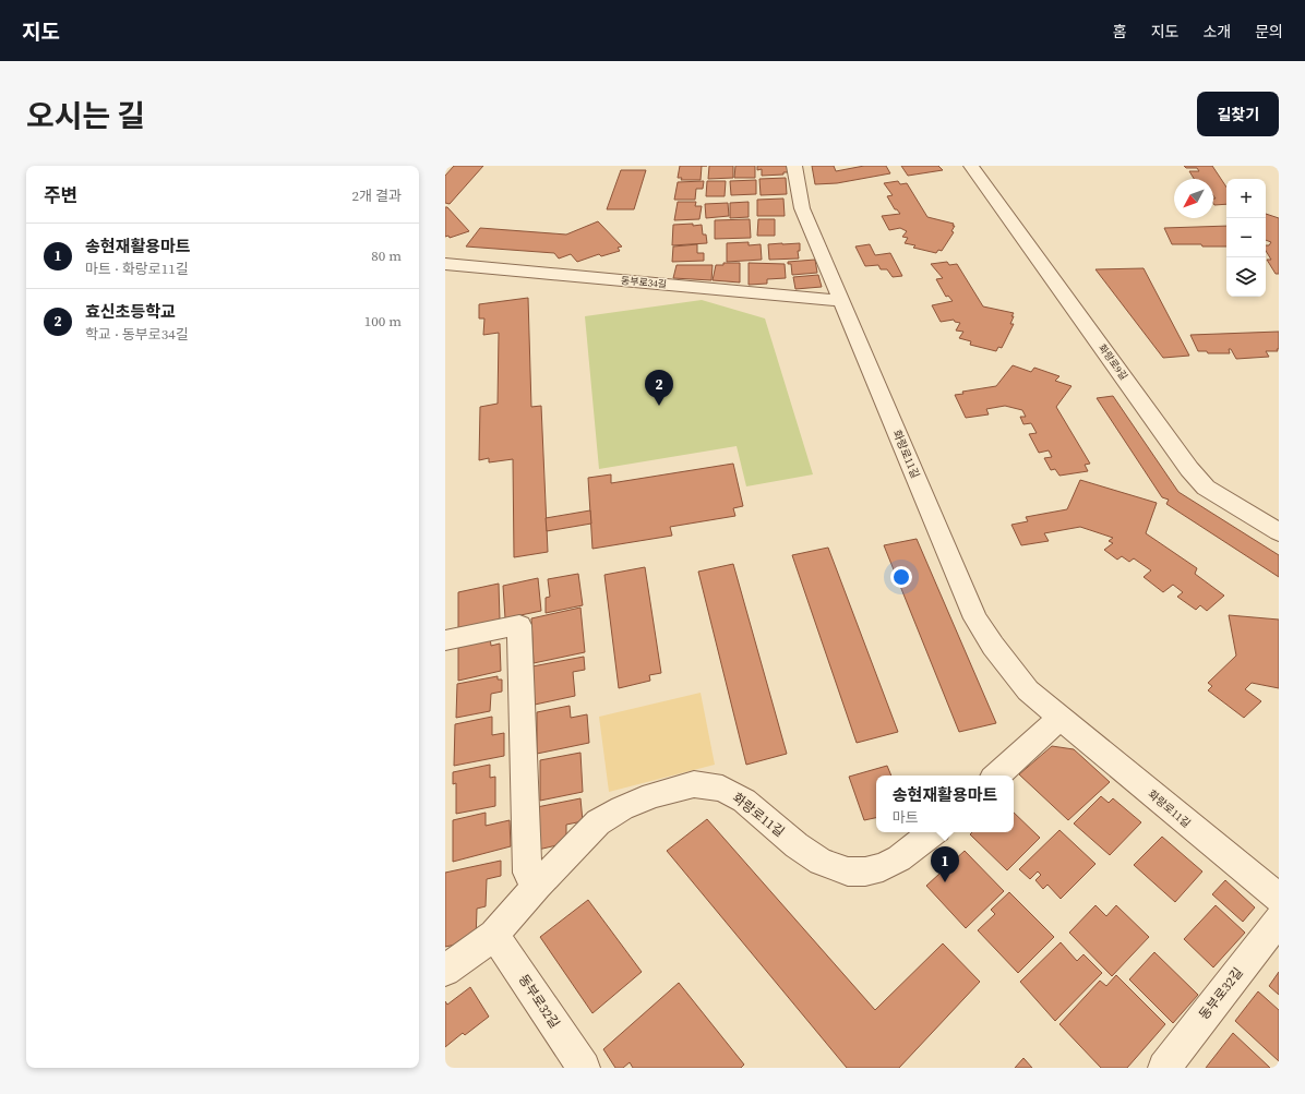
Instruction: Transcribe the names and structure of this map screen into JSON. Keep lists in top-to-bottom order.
{
  "streets": {
    "street": [
      "동부로34길",
      "화랑로9길",
      "화랑로11길",
      "동부로32길"
    ]
  },
  "crossings": [
    ["동부로34길", "화랑로11길"],
    ["화랑로11길", "동부로32길"]
  ],
  "north": "bottom left",
  "page": {
    "header": "지도",
    "nav": [
      "홈",
      "지도",
      "소개",
      "문의"
    ],
    "title": "오시는 길",
    "buttons": "길찾기",
    "heading": ["주변", "2개 결과"],
    "map_buttons": ["+", "−"],
    "list": [
      {
        "mark": "1",
        "name": "송현재활용마트",
        "note": "마트 · 화랑로11길",
        "value": "80 m"
      },
      {
        "mark": "2",
        "name": "효신초등학교",
        "note": "학교 · 동부로34길",
        "value": "100 m"
      }
    ],
    "pins": ["2", "1"],
    "popup": ["송현재활용마트", "마트"]
  }
}
